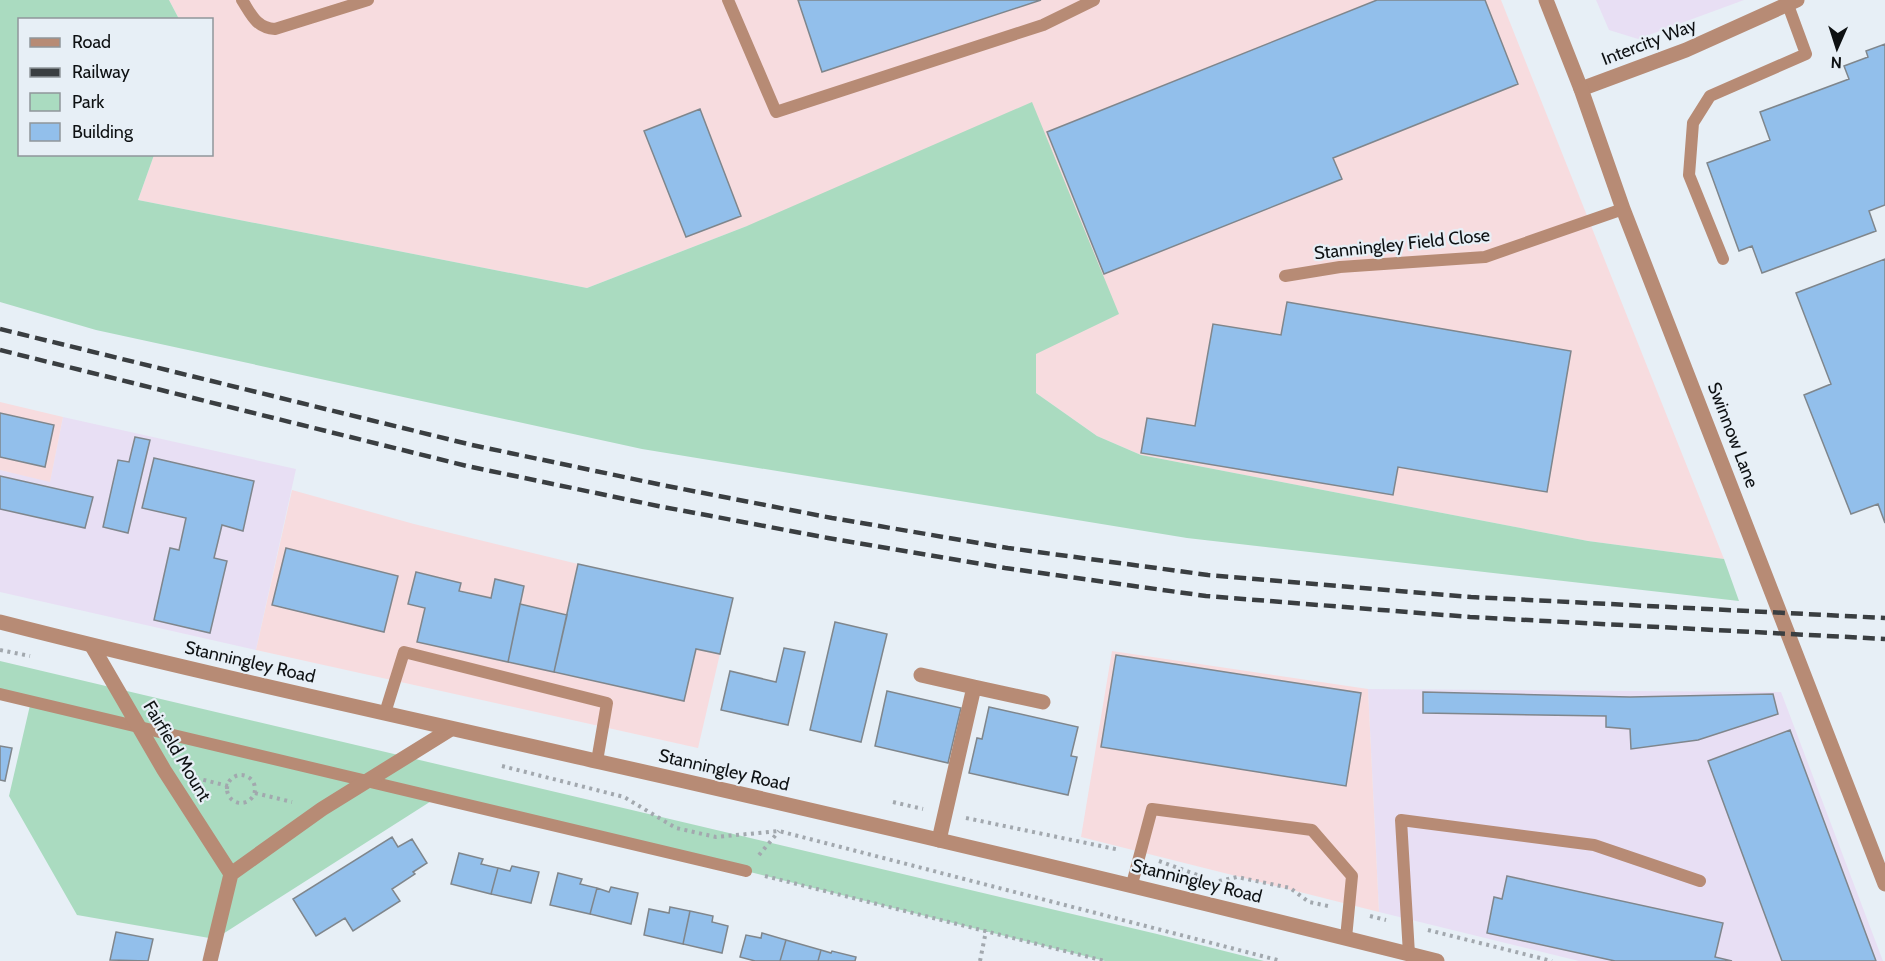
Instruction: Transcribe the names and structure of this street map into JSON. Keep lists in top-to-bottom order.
{
  "streets": {
    "street": [
      "Intercity Way",
      "Swinnow Lane",
      "Stanningley Road",
      "Fairfield Mount"
    ],
    "lane": ["Stanningley Field Close"]
  },
  "crossings": [
    ["Intercity Way", "Swinnow Lane"],
    ["Stanningley Field Close", "Swinnow Lane"],
    ["Stanningley Road", "Fairfield Mount"]
  ],
  "legend": [
    "Road",
    "Railway",
    "Park",
    "Building"
  ],
  "north": "bottom"
}
